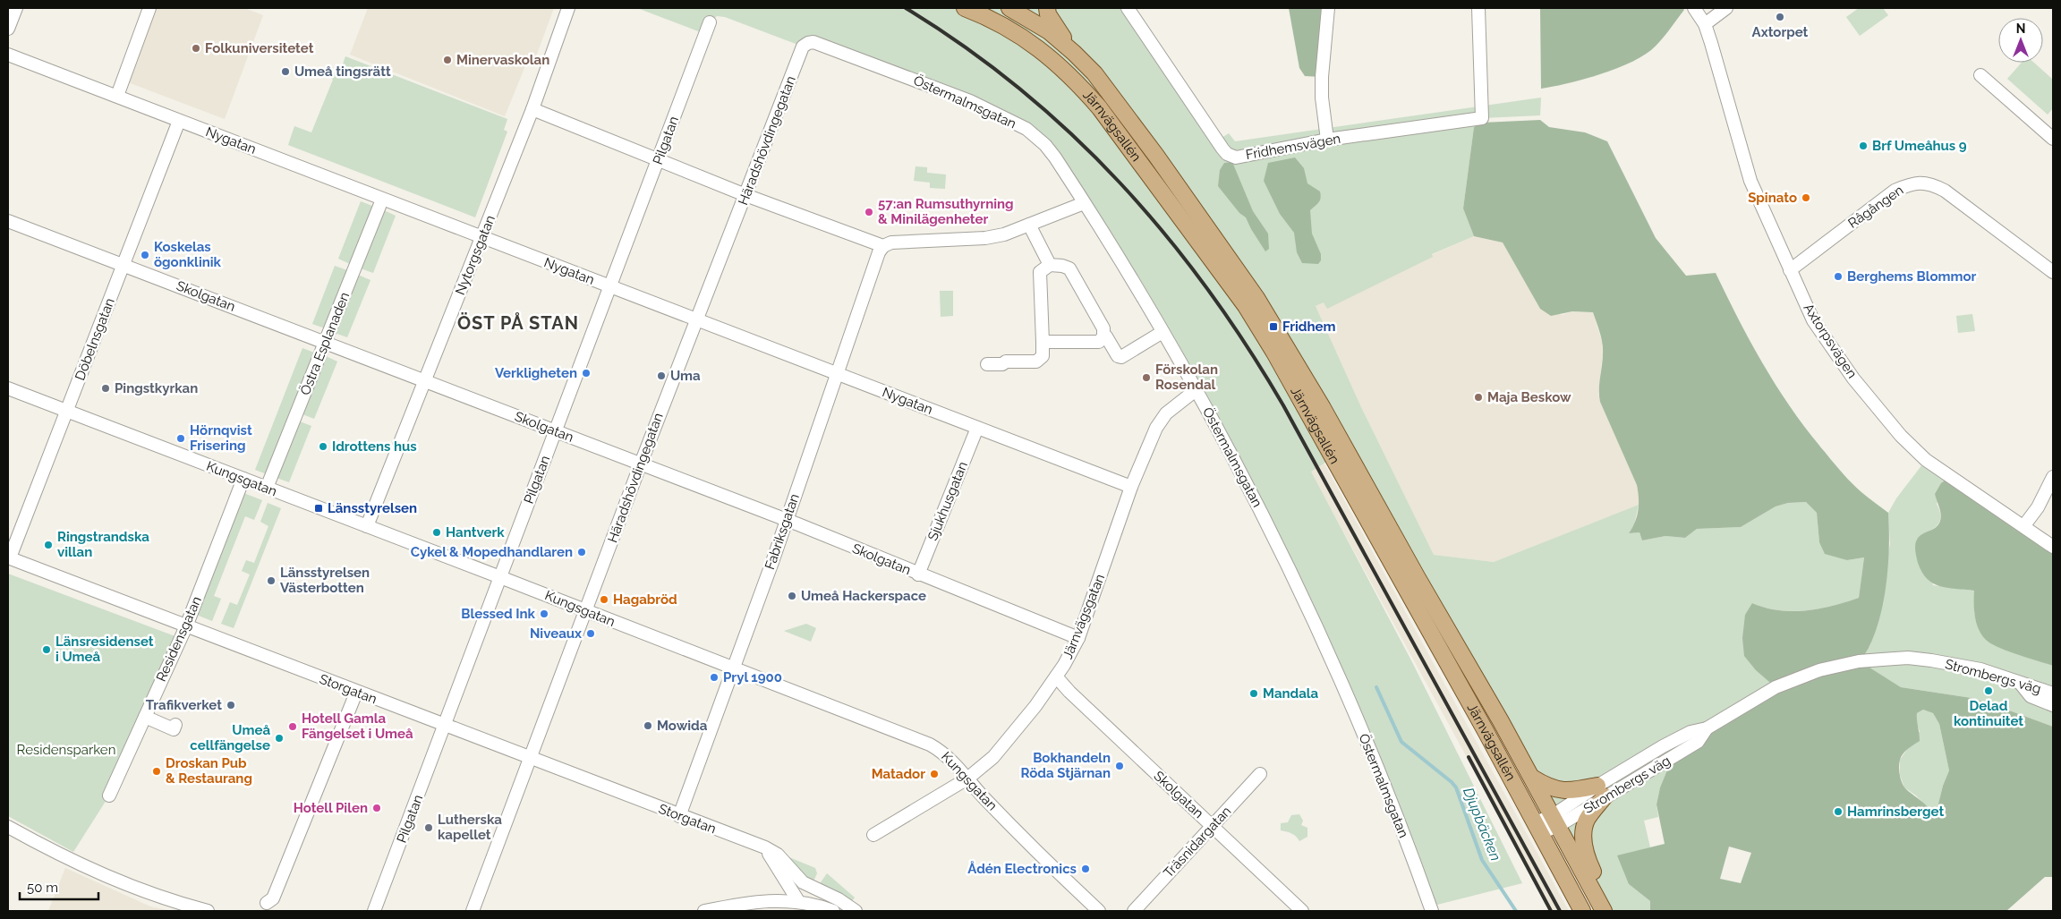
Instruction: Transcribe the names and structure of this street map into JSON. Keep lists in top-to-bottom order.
{
  "streets": {
    "main road": ["Järnvägsallén"],
    "street": [
      "Östermalmsgatan",
      "Nygatan",
      "Pilgatan",
      "Häradshövdingegatan",
      "Fridhemsvägen",
      "Rågången",
      "Nytorgsgatan",
      "Skolgatan",
      "Döbelnsgatan",
      "Axtorpsvägen",
      "Östra Esplanaden",
      "Kungsgatan",
      "Sjukhusgatan",
      "Fabriksgatan",
      "Järnvägsgatan",
      "Residensgatan",
      "Strombergs väg",
      "Storgatan",
      "Träsnidargatan"
    ]
  },
  "crossings": [
    ["Östermalmsgatan", "Häradshövdingegatan"],
    ["Östermalmsgatan", "Järnvägsgatan"],
    ["Järnvägsallén", "Strombergs väg"],
    ["Nygatan", "Pilgatan"],
    ["Nygatan", "Häradshövdingegatan"],
    ["Nygatan", "Nytorgsgatan"],
    ["Nygatan", "Döbelnsgatan"],
    ["Nygatan", "Östra Esplanaden"],
    ["Nygatan", "Sjukhusgatan"],
    ["Nygatan", "Fabriksgatan"],
    ["Nygatan", "Järnvägsgatan"],
    ["Pilgatan", "Skolgatan"],
    ["Pilgatan", "Kungsgatan"],
    ["Pilgatan", "Storgatan"],
    ["Häradshövdingegatan", "Skolgatan"],
    ["Häradshövdingegatan", "Kungsgatan"],
    ["Häradshövdingegatan", "Storgatan"],
    ["Rågången", "Axtorpsvägen"],
    ["Nytorgsgatan", "Skolgatan"],
    ["Nytorgsgatan", "Kungsgatan"],
    ["Skolgatan", "Döbelnsgatan"],
    ["Skolgatan", "Östra Esplanaden"],
    ["Skolgatan", "Sjukhusgatan"],
    ["Skolgatan", "Fabriksgatan"],
    ["Skolgatan", "Järnvägsgatan"],
    ["Skolgatan", "Träsnidargatan"],
    ["Döbelnsgatan", "Kungsgatan"],
    ["Döbelnsgatan", "Storgatan"],
    ["Östra Esplanaden", "Kungsgatan"],
    ["Kungsgatan", "Fabriksgatan"],
    ["Kungsgatan", "Järnvägsgatan"],
    ["Kungsgatan", "Residensgatan"],
    ["Fabriksgatan", "Storgatan"],
    ["Residensgatan", "Storgatan"]
  ],
  "districts": ["ÖST PÅ STAN"],
  "water": ["Djupbäcken"],
  "parks": ["Residensparken"],
  "places": {
    "other": [
      "Axtorpet",
      "Folkuniversitetet",
      "Minervaskolan",
      "Umeå tingsrätt",
      "Brf Umeåhus 9",
      "Spinato",
      "57:an Rumsuthyrning & Minilägenheter",
      "Koskelas ögonklinik",
      "Berghems Blommor",
      "Verkligheten",
      "Uma",
      "Förskolan Rosendal",
      "Pingstkyrkan",
      "Maja Beskow",
      "Hörnqvist Frisering",
      "Idrottens hus",
      "Hantverk",
      "Ringstrandska villan",
      "Cykel & Mopedhandlaren",
      "Länsstyrelsen Västerbotten",
      "Umeå Hackerspace",
      "Hagabröd",
      "Blessed Ink",
      "Niveaux",
      "Länsresidenset i Umeå",
      "Pryl 1900",
      "Delad kontinuitet",
      "Mandala",
      "Trafikverket",
      "Mowida",
      "Hotell Gamla Fängelset i Umeå",
      "Umeå cellfängelse",
      "Bokhandeln Röda Stjärnan",
      "Droskan Pub & Restaurang",
      "Matador",
      "Hotell Pilen",
      "Hamrinsberget",
      "Lutherska kapellet",
      "Ådén Electronics"
    ],
    "transit": ["Fridhem", "Länsstyrelsen"]
  },
  "scale_bar": "50 m",
  "north": "top"
}
